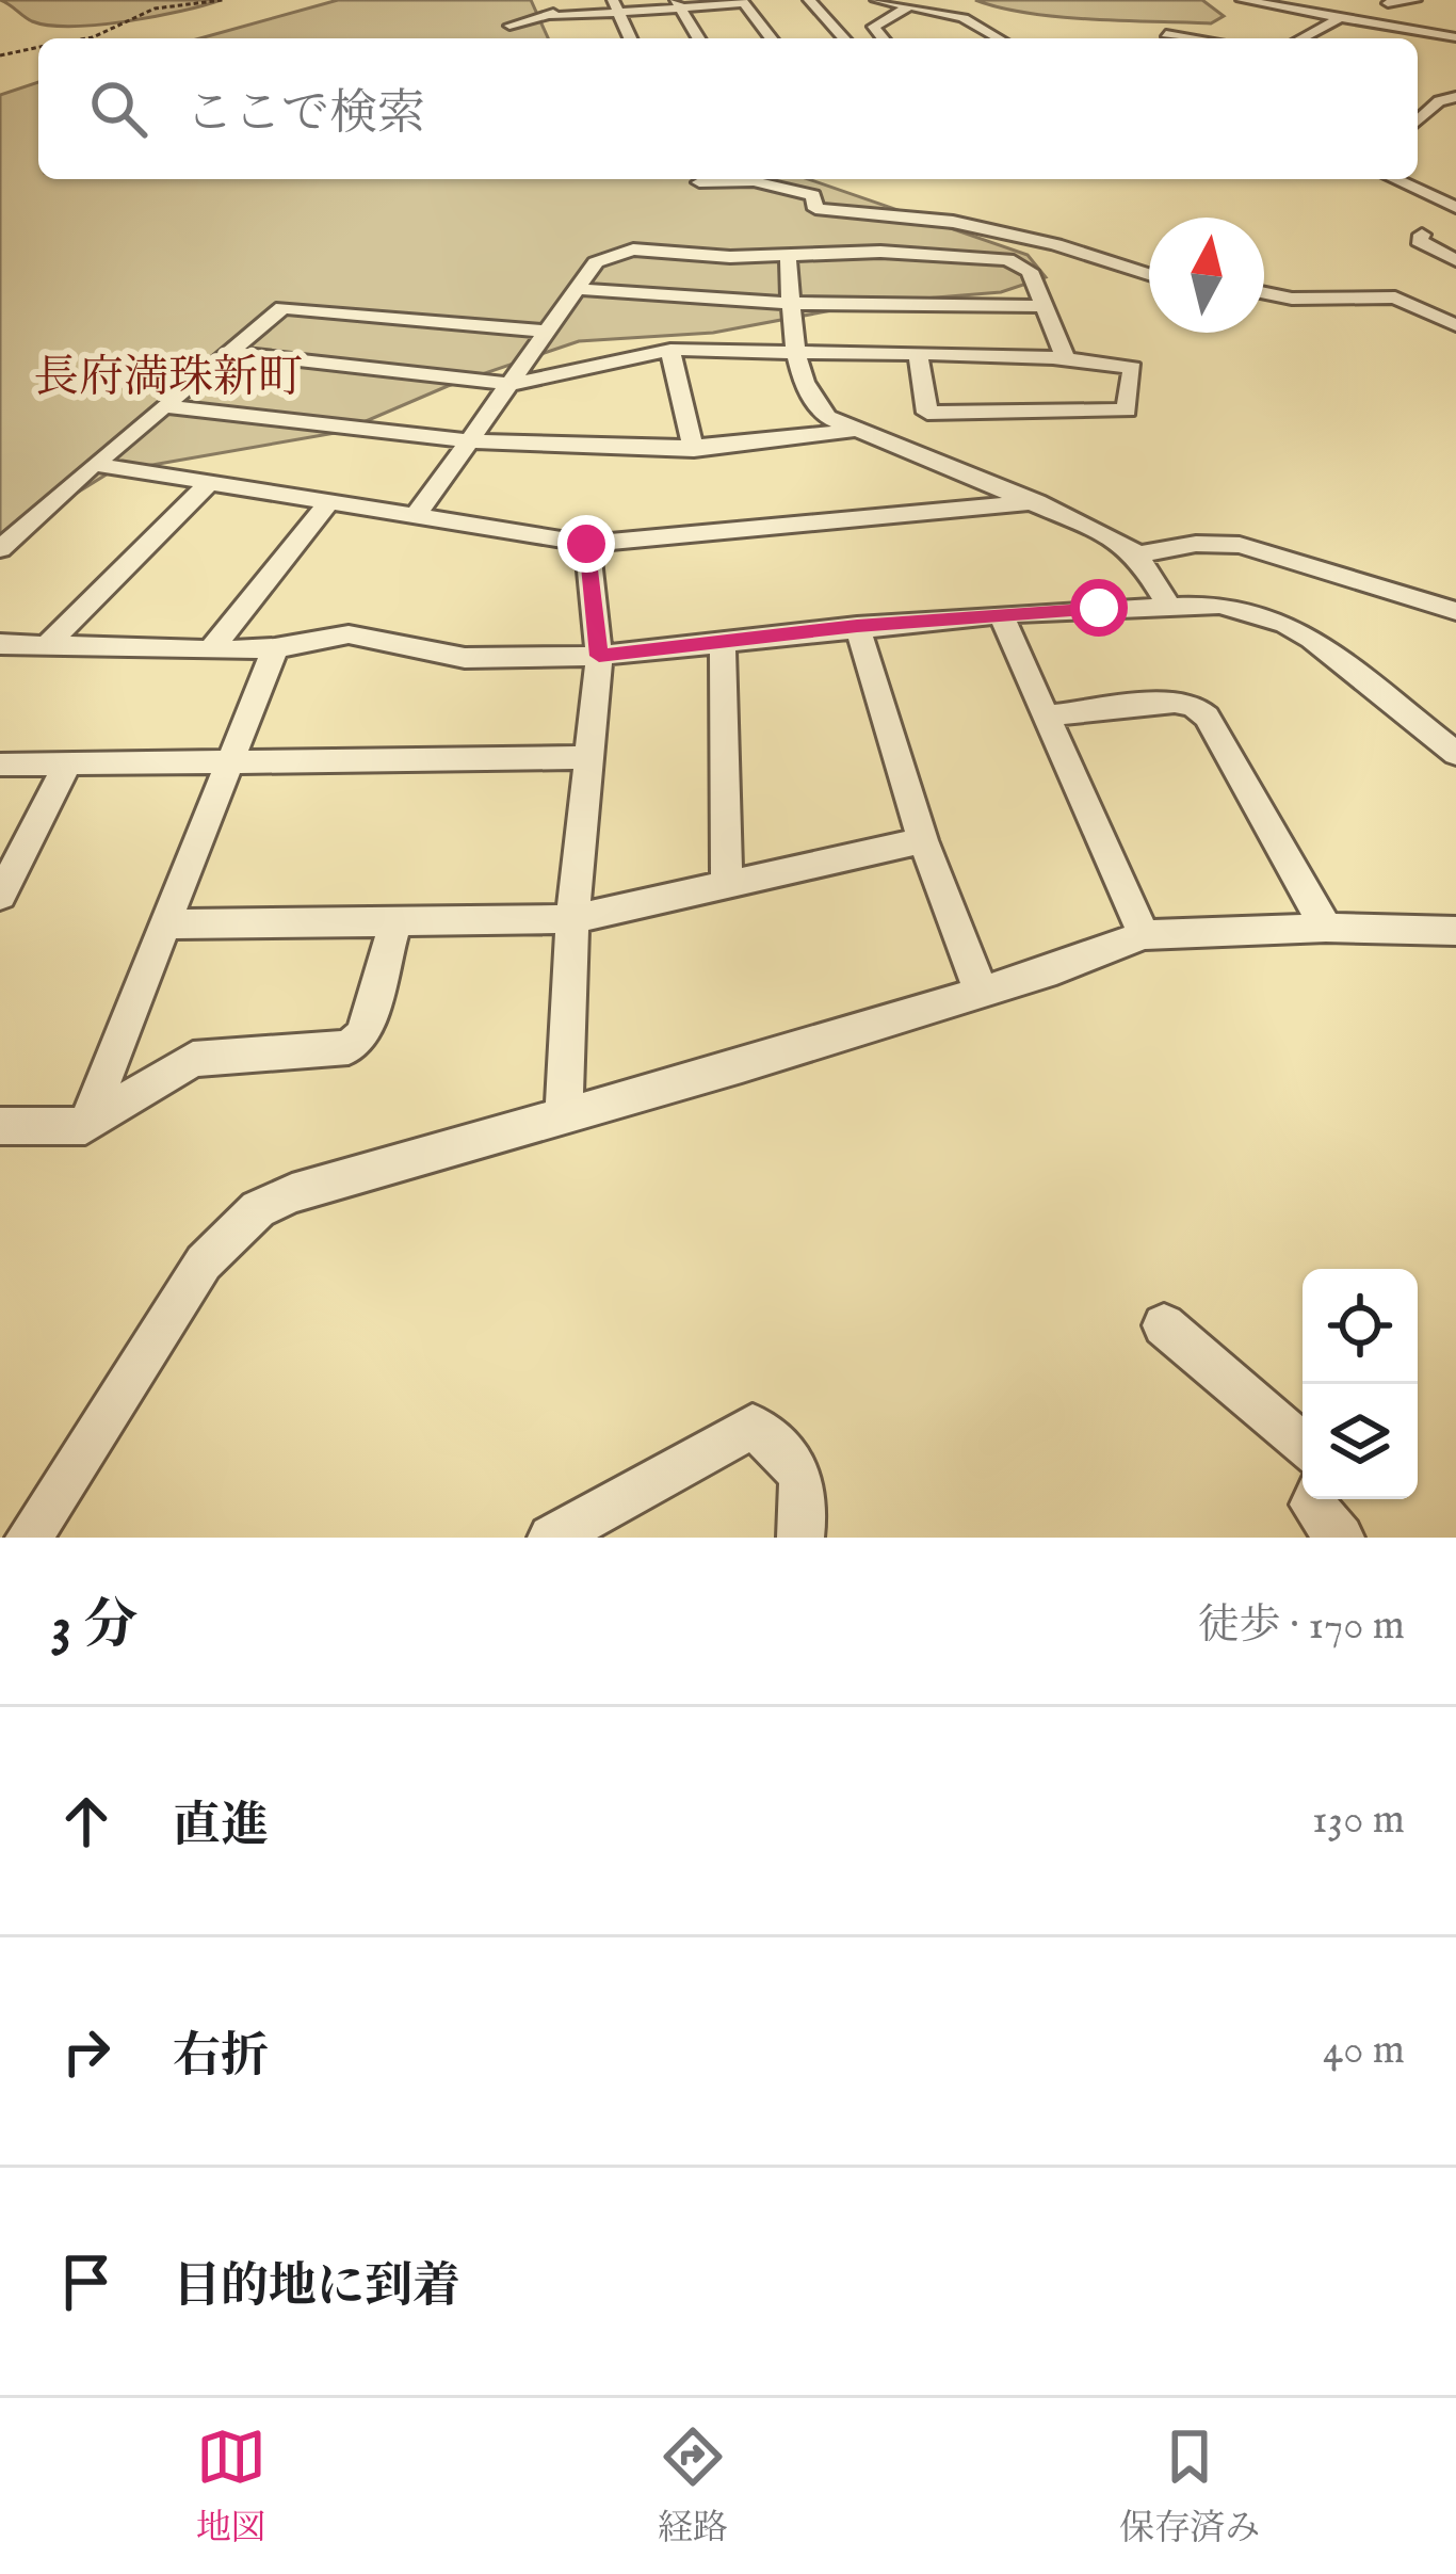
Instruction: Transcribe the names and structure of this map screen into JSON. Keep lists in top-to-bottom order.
{
  "districts": ["長府満珠新町"],
  "north": "top",
  "page": {
    "search": "ここで検索",
    "heading": ["3 分", "徒歩 · 170 m"],
    "list": [
      ["直進", "130 m"],
      ["右折", "40 m"],
      "目的地に到着"
    ],
    "nav": ["地図", "経路", "保存済み"]
  }
}
